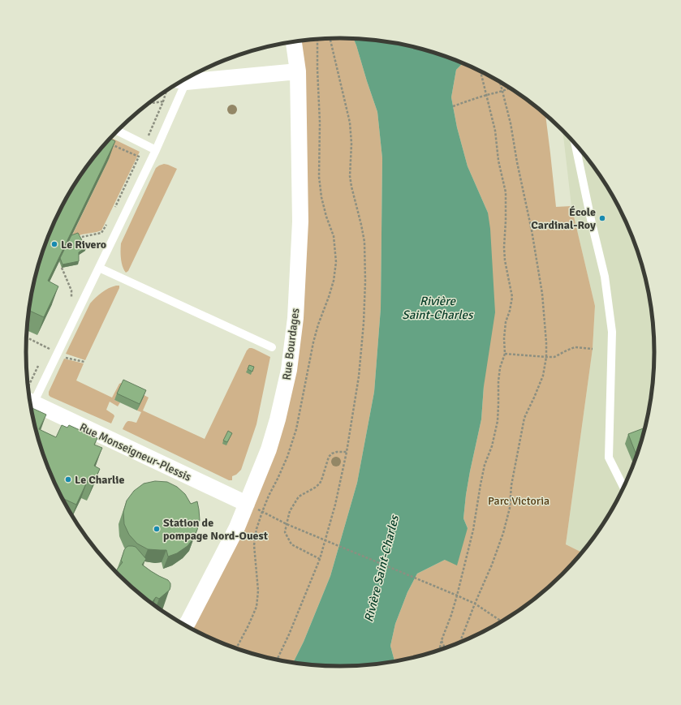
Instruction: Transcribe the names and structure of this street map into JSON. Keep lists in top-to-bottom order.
{
  "streets": {
    "street": ["Rue Bourdages", "Rue Monseigneur-Plessis"]
  },
  "crossings": [
    ["Rue Bourdages", "Rue Monseigneur-Plessis"]
  ],
  "water": ["Rivière Saint-Charles"],
  "parks": ["Parc Victoria"],
  "places": [
    "École Cardinal-Roy",
    "Le Rivero",
    "Le Charlie",
    "Station de pompage Nord-Ouest"
  ]
}
